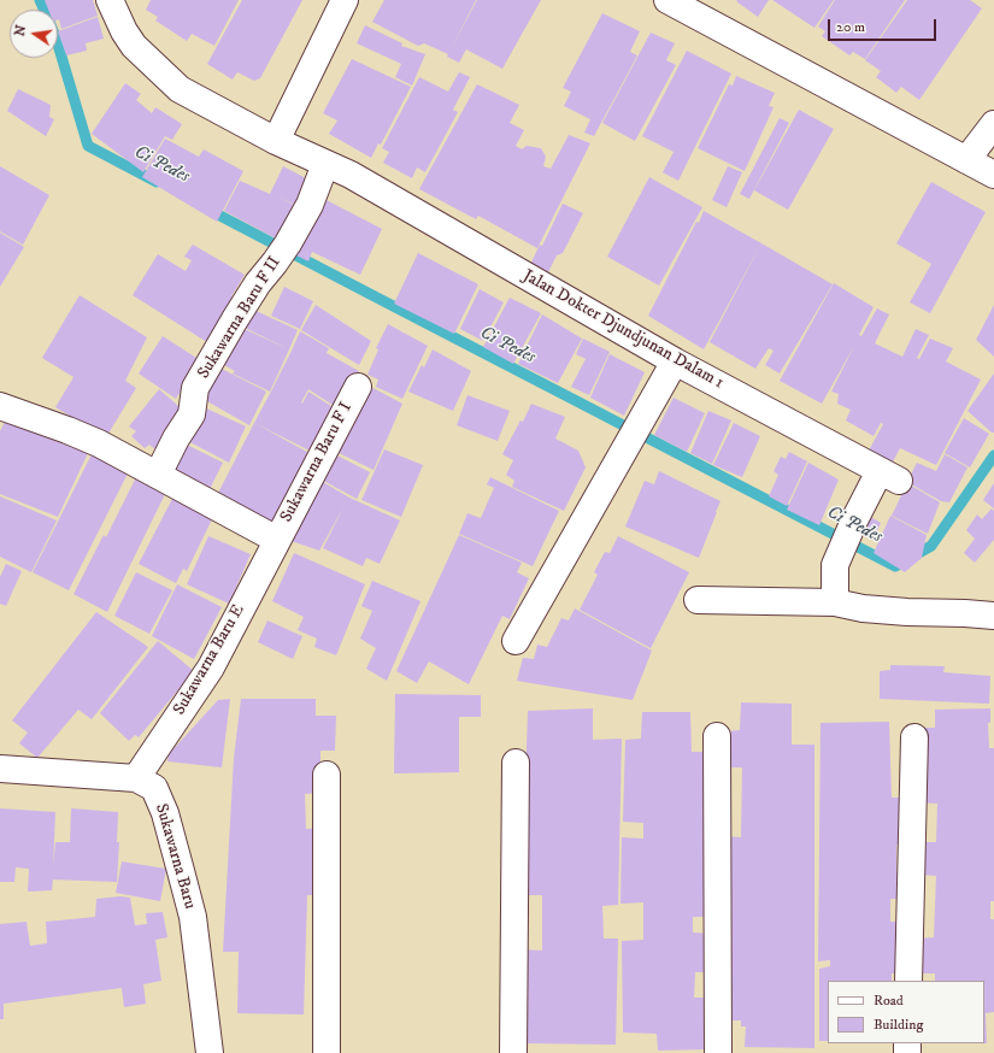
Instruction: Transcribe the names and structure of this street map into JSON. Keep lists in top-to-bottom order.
{
  "streets": {
    "street": [
      "Sukawarna Baru F II",
      "Jalan Dokter Djundjunan Dalam 1",
      "Sukawarna Baru F I",
      "Sukawarna Baru E",
      "Sukawarna Baru"
    ]
  },
  "crossings": [
    ["Sukawarna Baru F II", "Jalan Dokter Djundjunan Dalam 1"],
    ["Sukawarna Baru F I", "Sukawarna Baru E"],
    ["Sukawarna Baru E", "Sukawarna Baru"]
  ],
  "water": ["Ci Pedes"],
  "legend": ["Road", "Building"],
  "scale_bar": "20 m",
  "north": "left"
}
